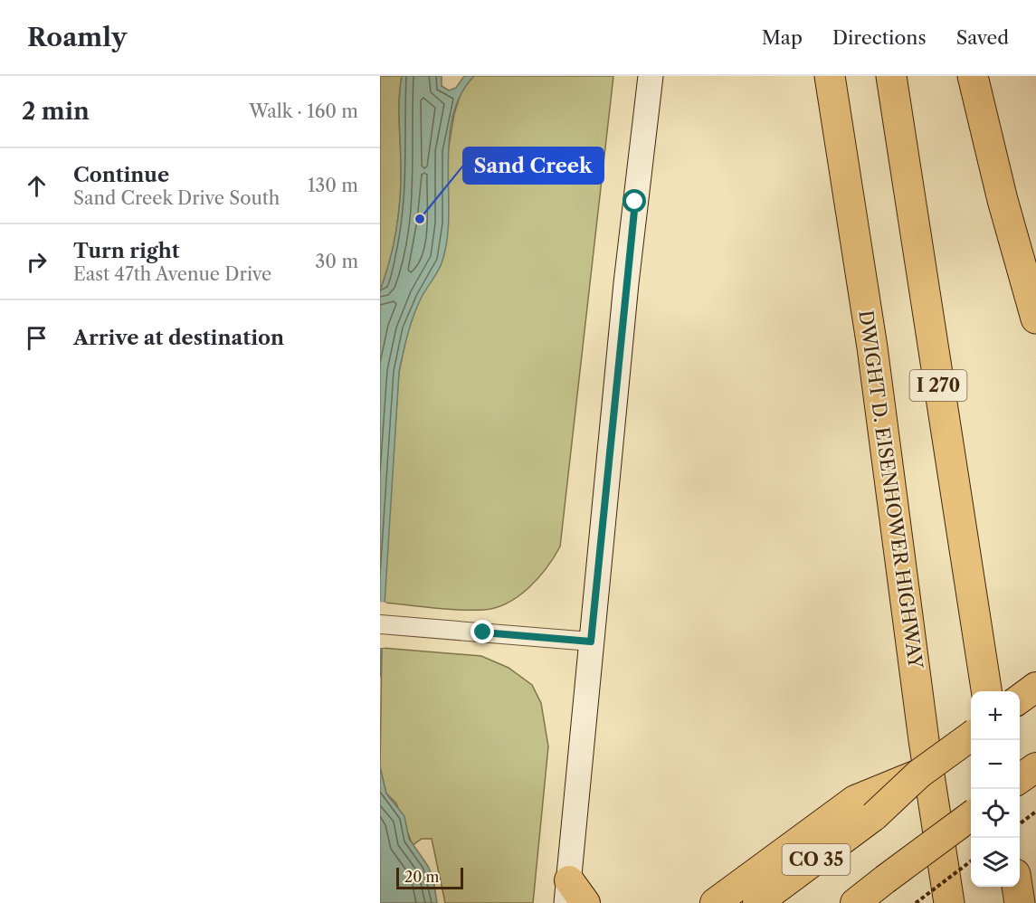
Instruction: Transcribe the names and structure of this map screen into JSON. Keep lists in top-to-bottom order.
{
  "streets": {
    "highway": ["I 270", "DWIGHT D. EISENHOWER HIGHWAY"],
    "main road": ["CO 35"]
  },
  "places": ["Sand Creek"],
  "scale_bar": "20 m",
  "page": {
    "header": "Roamly",
    "nav": ["Map", "Directions", "Saved"],
    "heading": ["2 min", "Walk · 160 m"],
    "list": [
      ["Continue", "Sand Creek Drive South", "130 m"],
      ["Turn right", "East 47th Avenue Drive", "30 m"],
      "Arrive at destination"
    ],
    "map_buttons": ["+", "−"],
    "scale": "20 m"
  }
}
